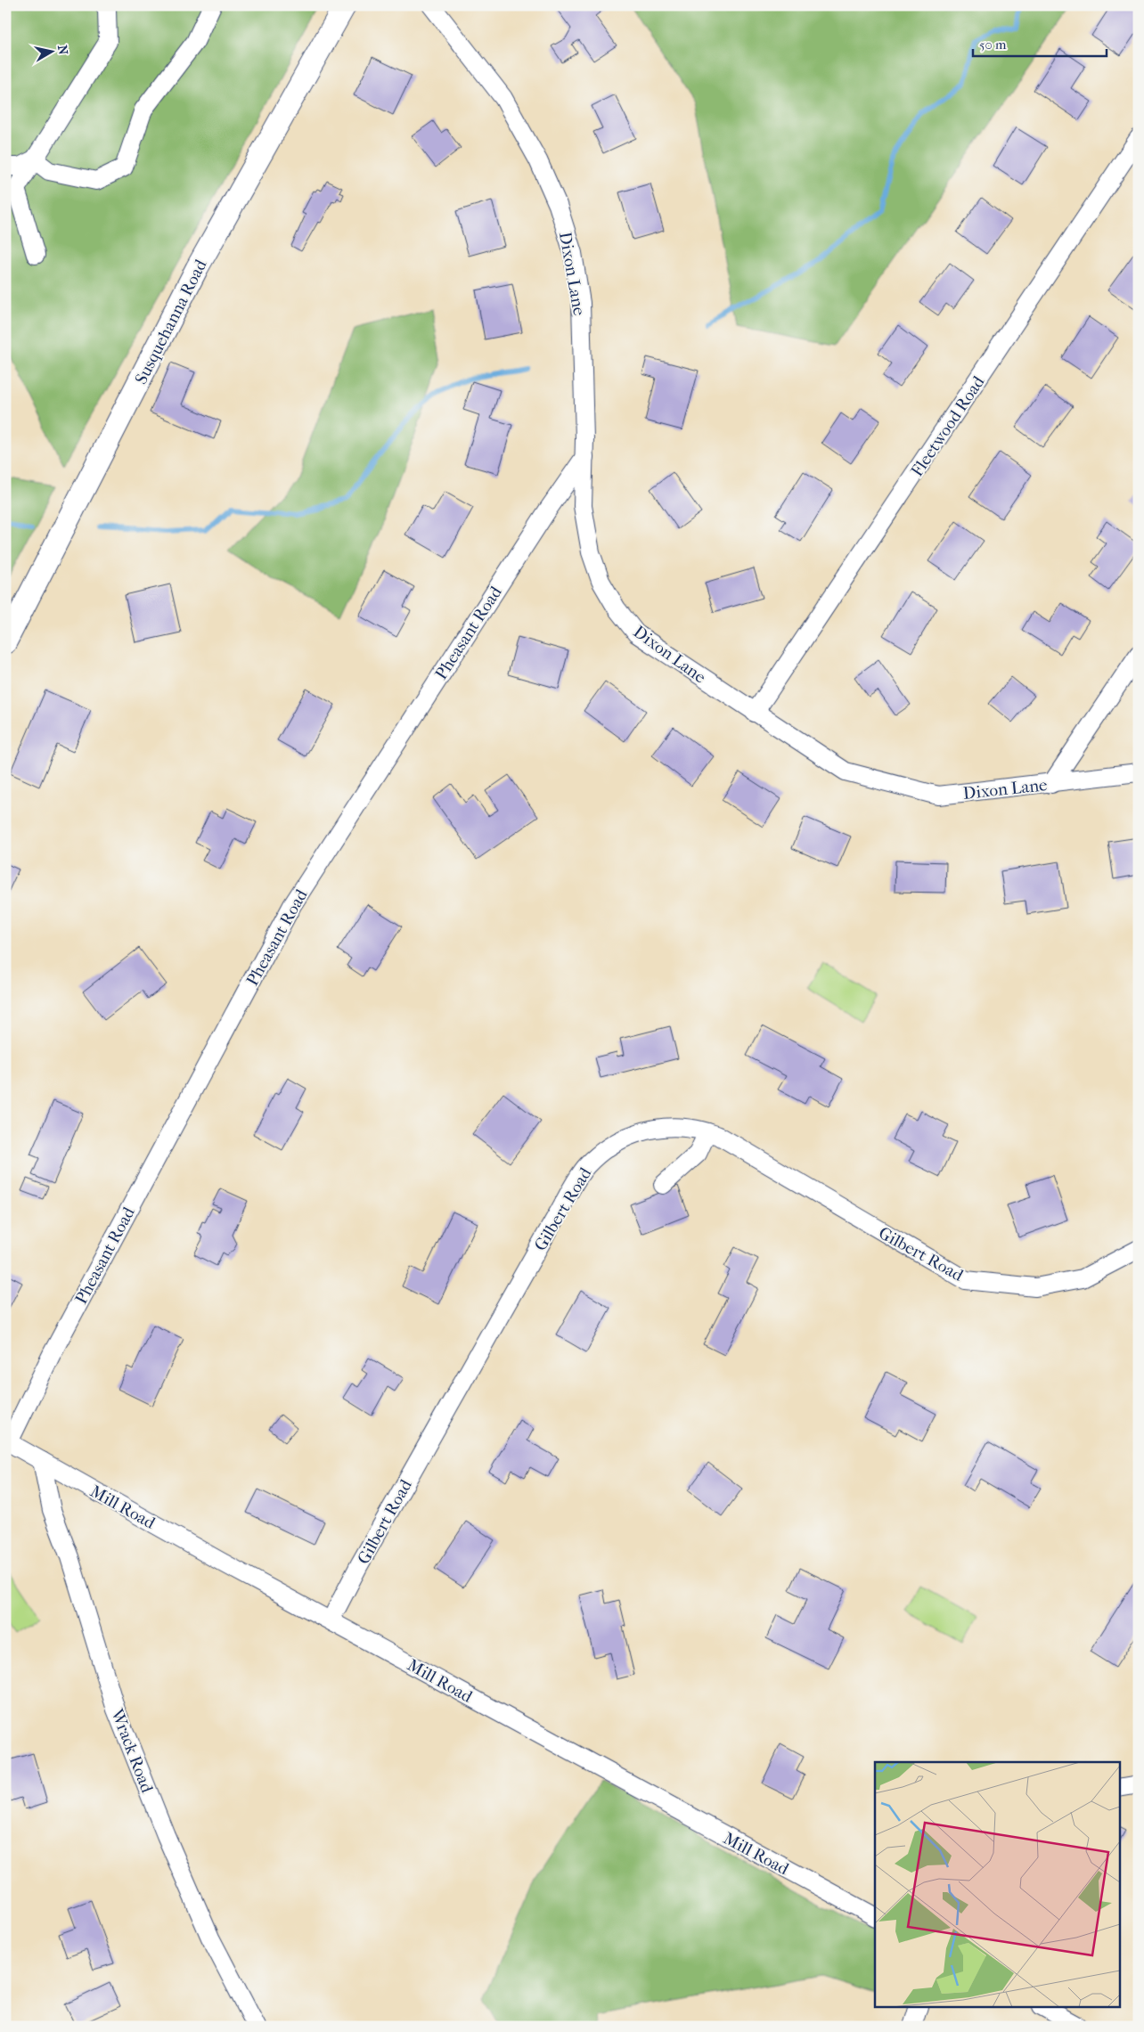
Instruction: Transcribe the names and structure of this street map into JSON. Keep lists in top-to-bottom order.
{
  "streets": {
    "main road": ["Susquehanna Road"],
    "street": [
      "Dixon Lane",
      "Fleetwood Road",
      "Pheasant Road",
      "Gilbert Road",
      "Mill Road",
      "Wrack Road"
    ]
  },
  "crossings": [
    ["Dixon Lane", "Fleetwood Road"],
    ["Dixon Lane", "Pheasant Road"],
    ["Pheasant Road", "Mill Road"],
    ["Gilbert Road", "Mill Road"],
    ["Mill Road", "Wrack Road"]
  ],
  "scale_bar": "50 m",
  "north": "right"
}
